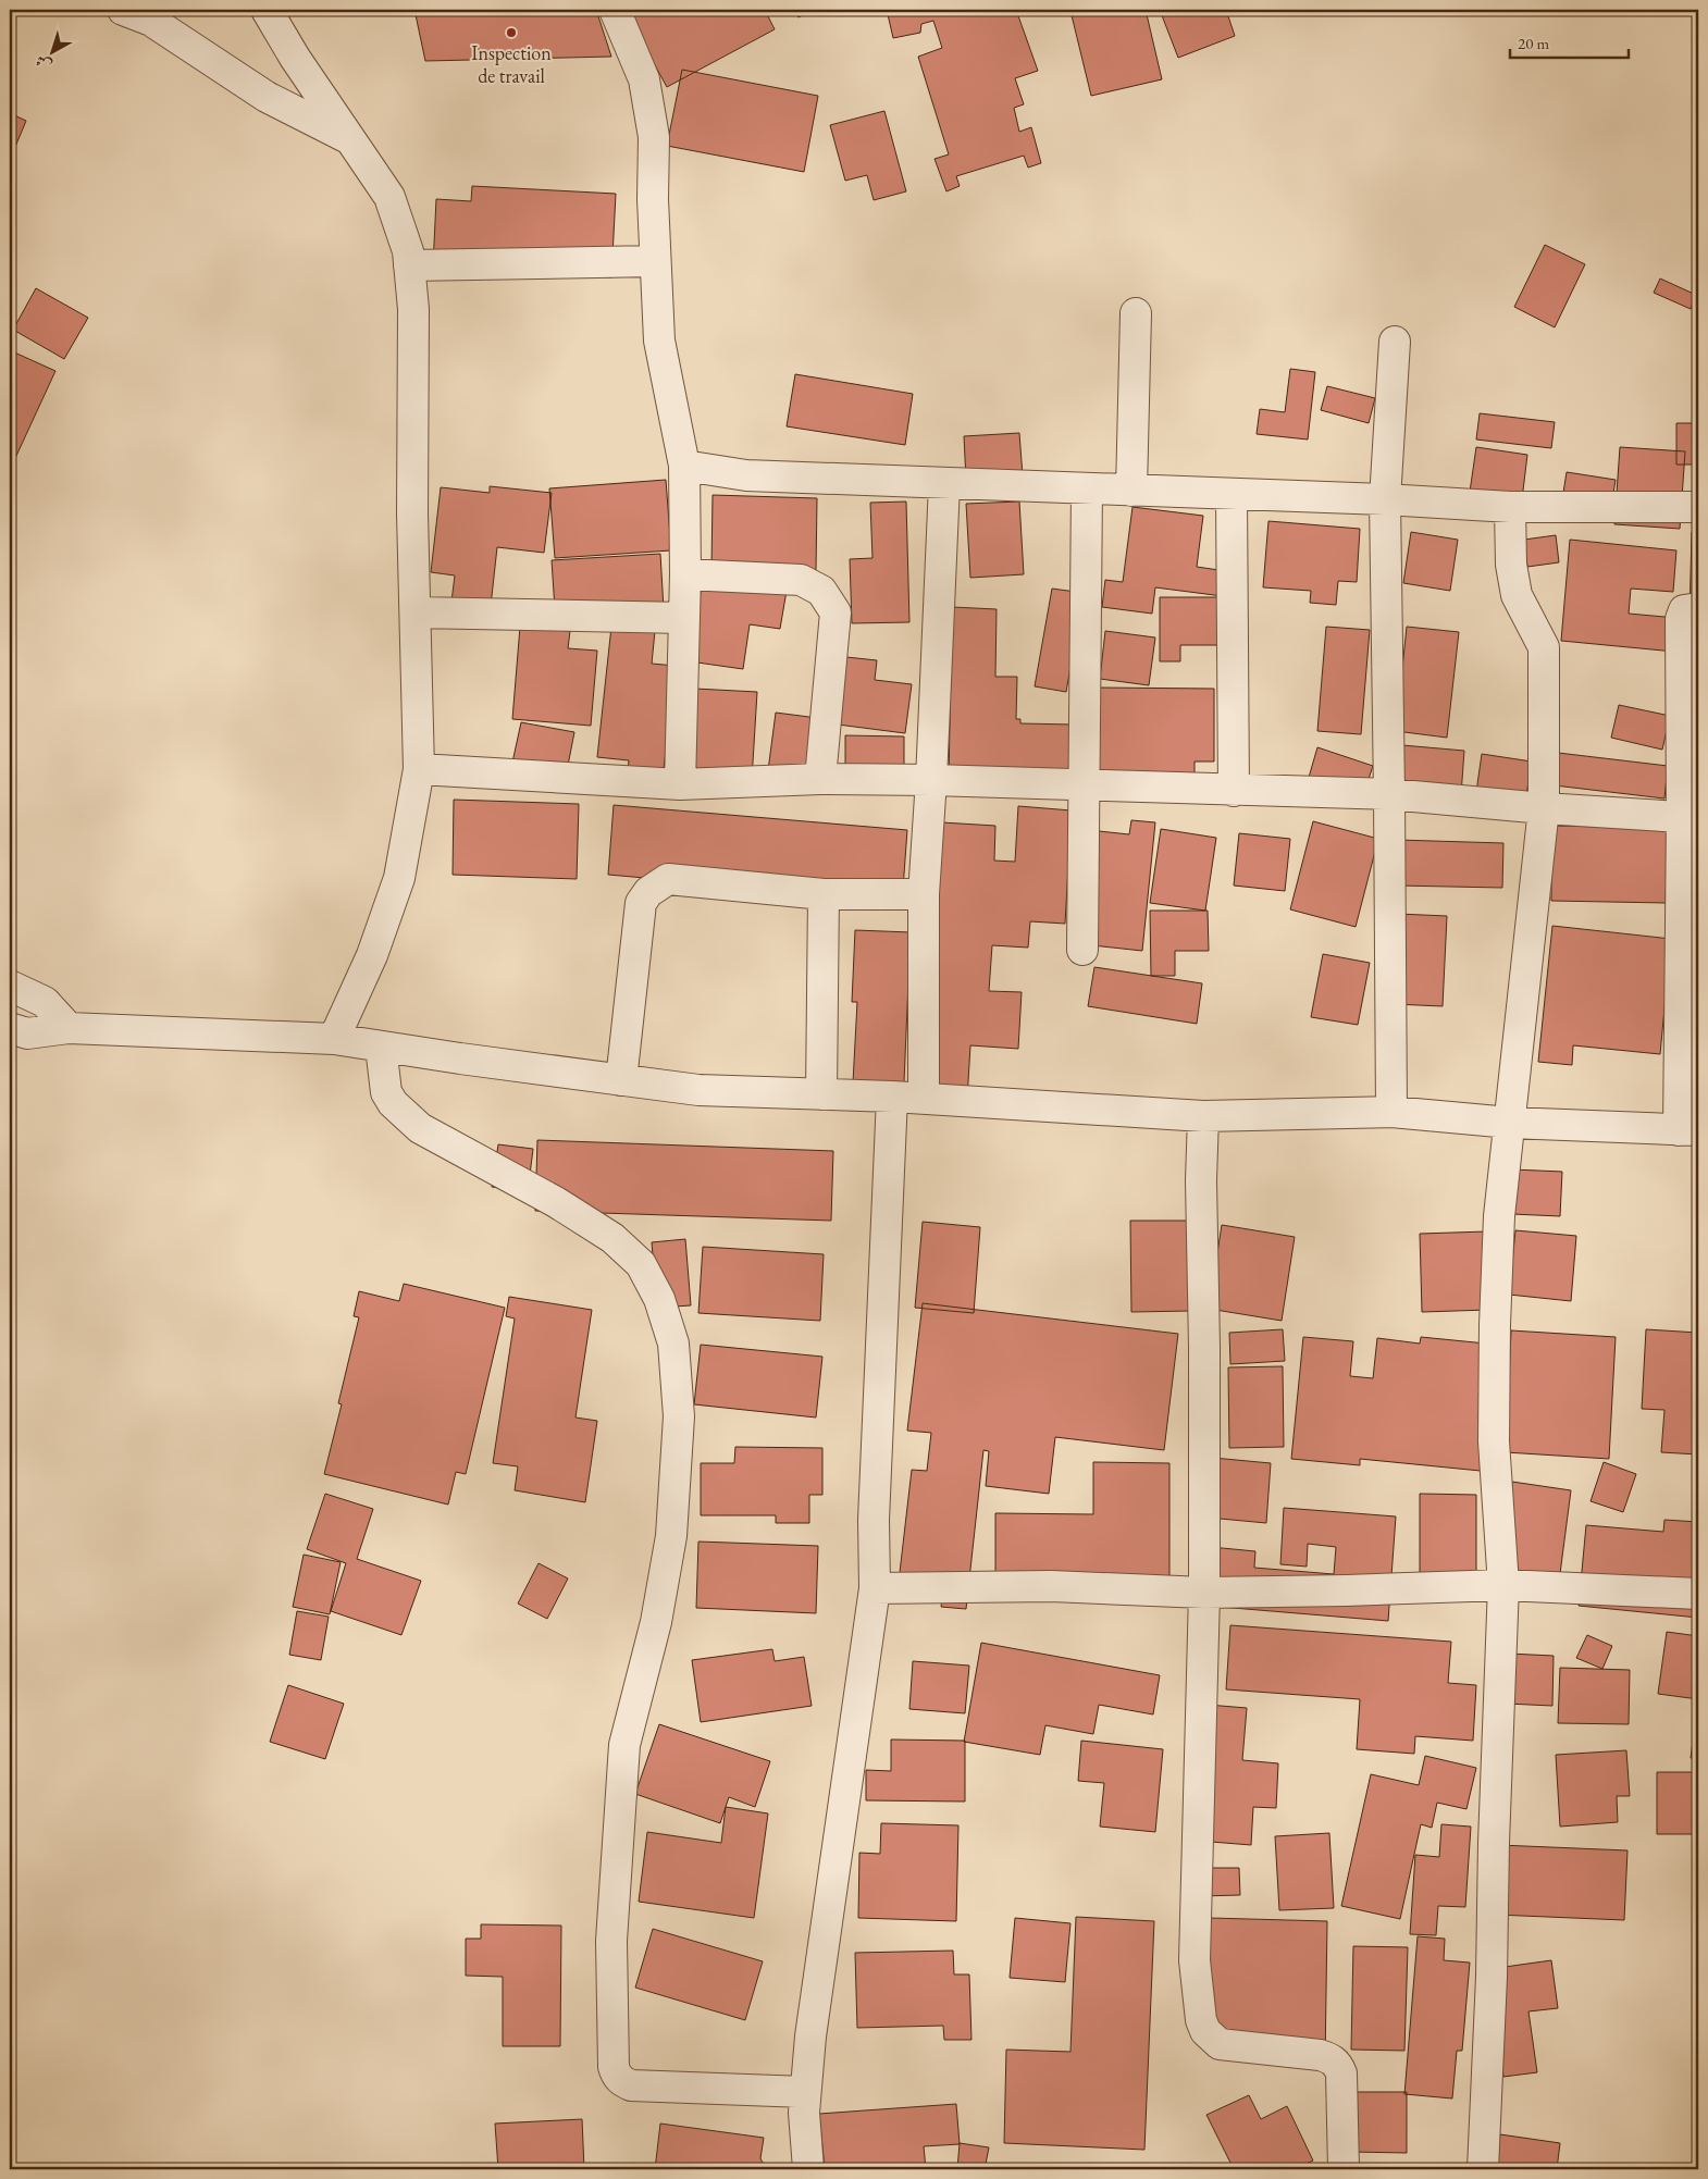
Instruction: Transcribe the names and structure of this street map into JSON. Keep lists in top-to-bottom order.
{
  "places": ["Inspection de travail"],
  "scale_bar": "20 m",
  "north": "bottom left"
}
